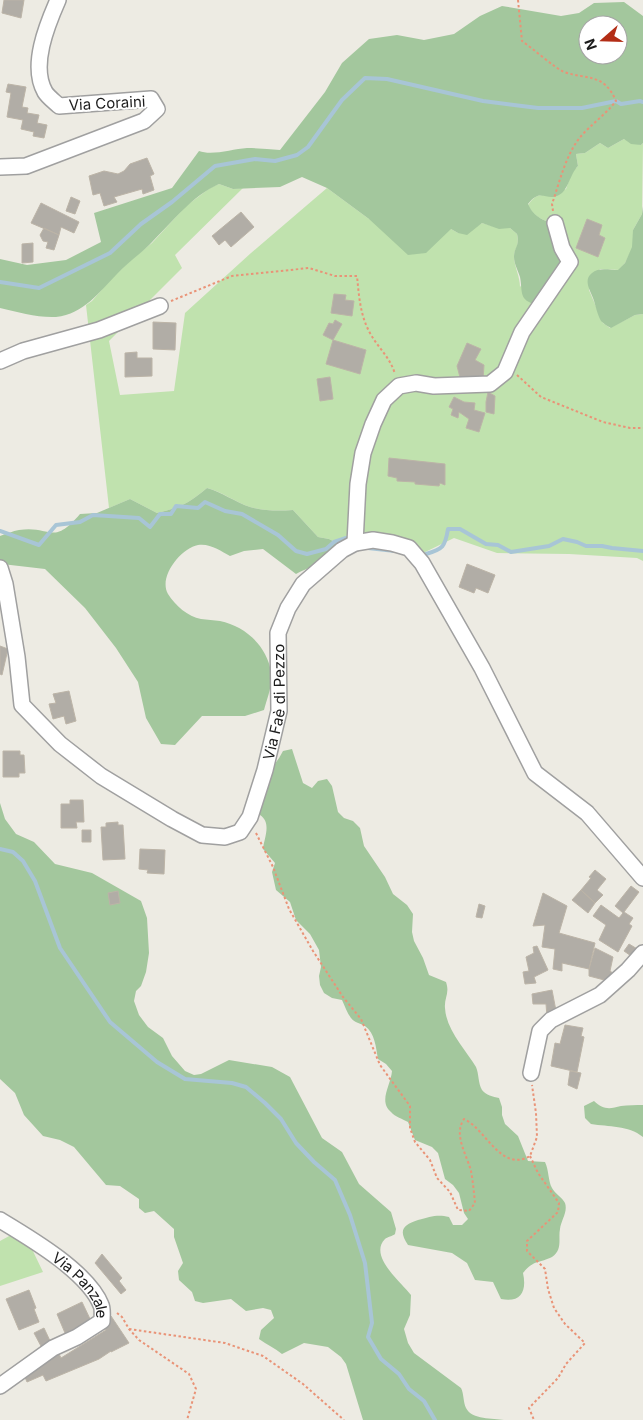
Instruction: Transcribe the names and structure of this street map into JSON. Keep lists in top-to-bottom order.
{
  "streets": {
    "street": ["Via Coraini", "Via Faè di Pezzo", "Via Panzale"]
  },
  "north": "left"
}
